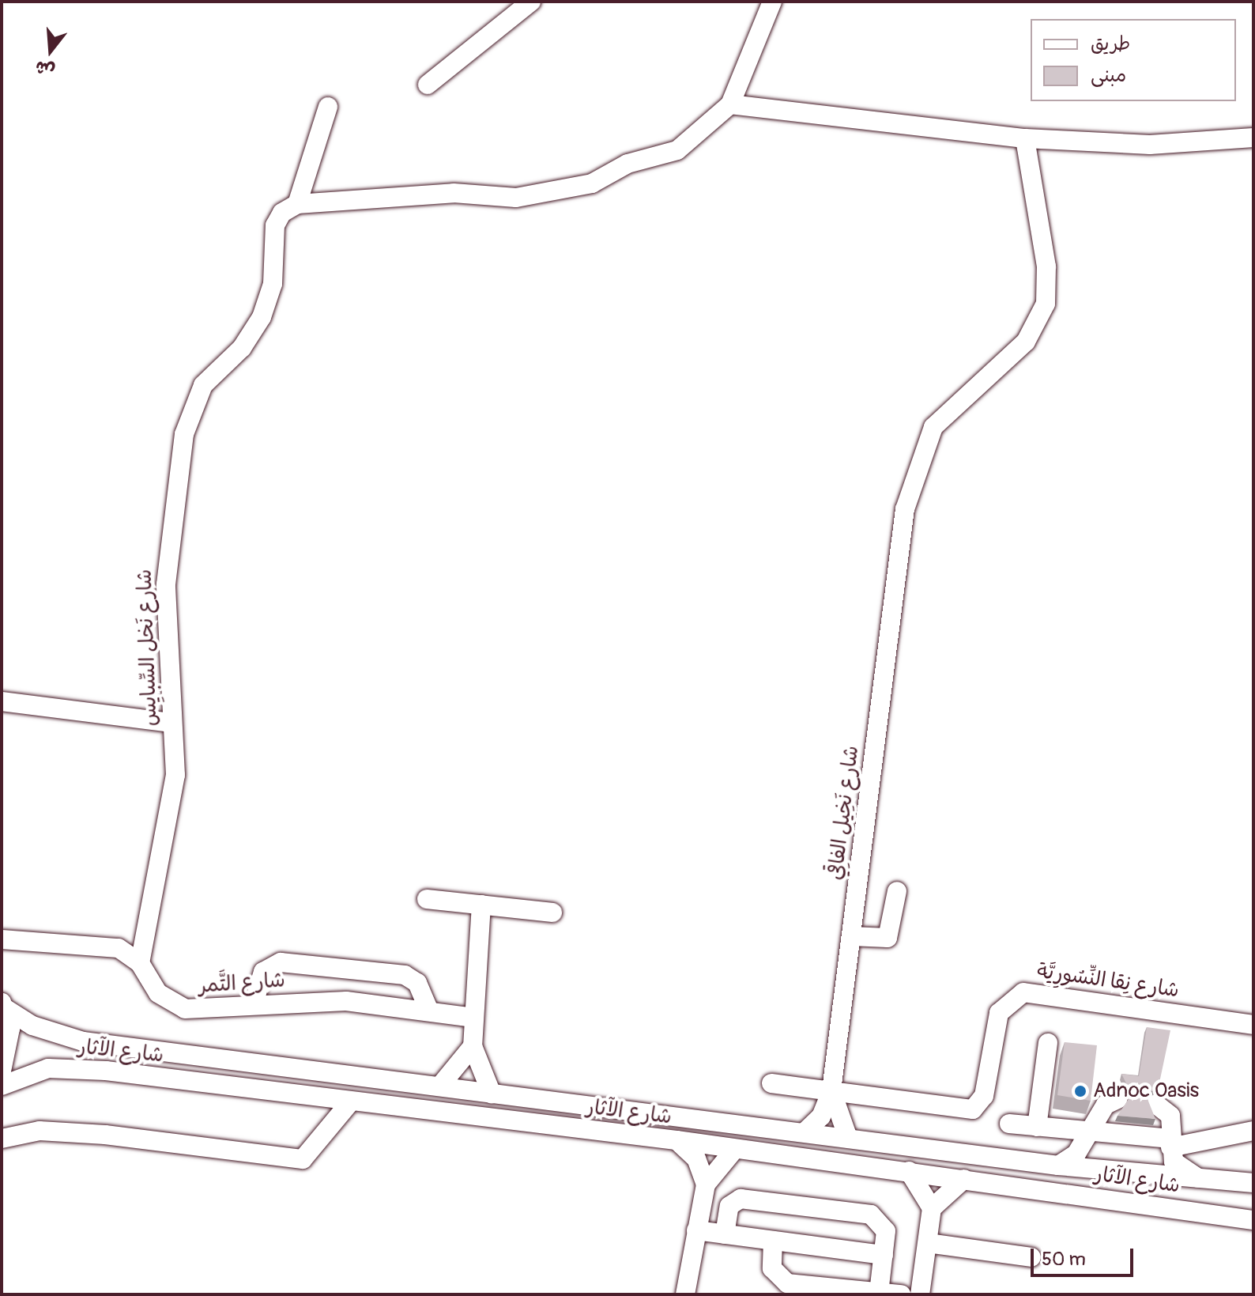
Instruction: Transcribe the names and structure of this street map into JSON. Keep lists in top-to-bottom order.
{
  "streets": {
    "street": [
      "شارع نَخل السِّبايِس",
      "شارع نَخِيل الفاقِي",
      "شارع نِقا النِّسُورِيَّة",
      "شارع التَّمر",
      "شارع الآثار"
    ]
  },
  "crossings": [
    ["شارع نَخل السِّبايِس", "شارع التَّمر"],
    ["شارع نَخِيل الفاقِي", "شارع نِقا النِّسُورِيَّة"],
    ["شارع نَخِيل الفاقِي", "شارع الآثار"]
  ],
  "places": ["Adnoc Oasis"],
  "legend": ["طريق", "مبنى"],
  "scale_bar": "50 m",
  "north": "bottom"
}
